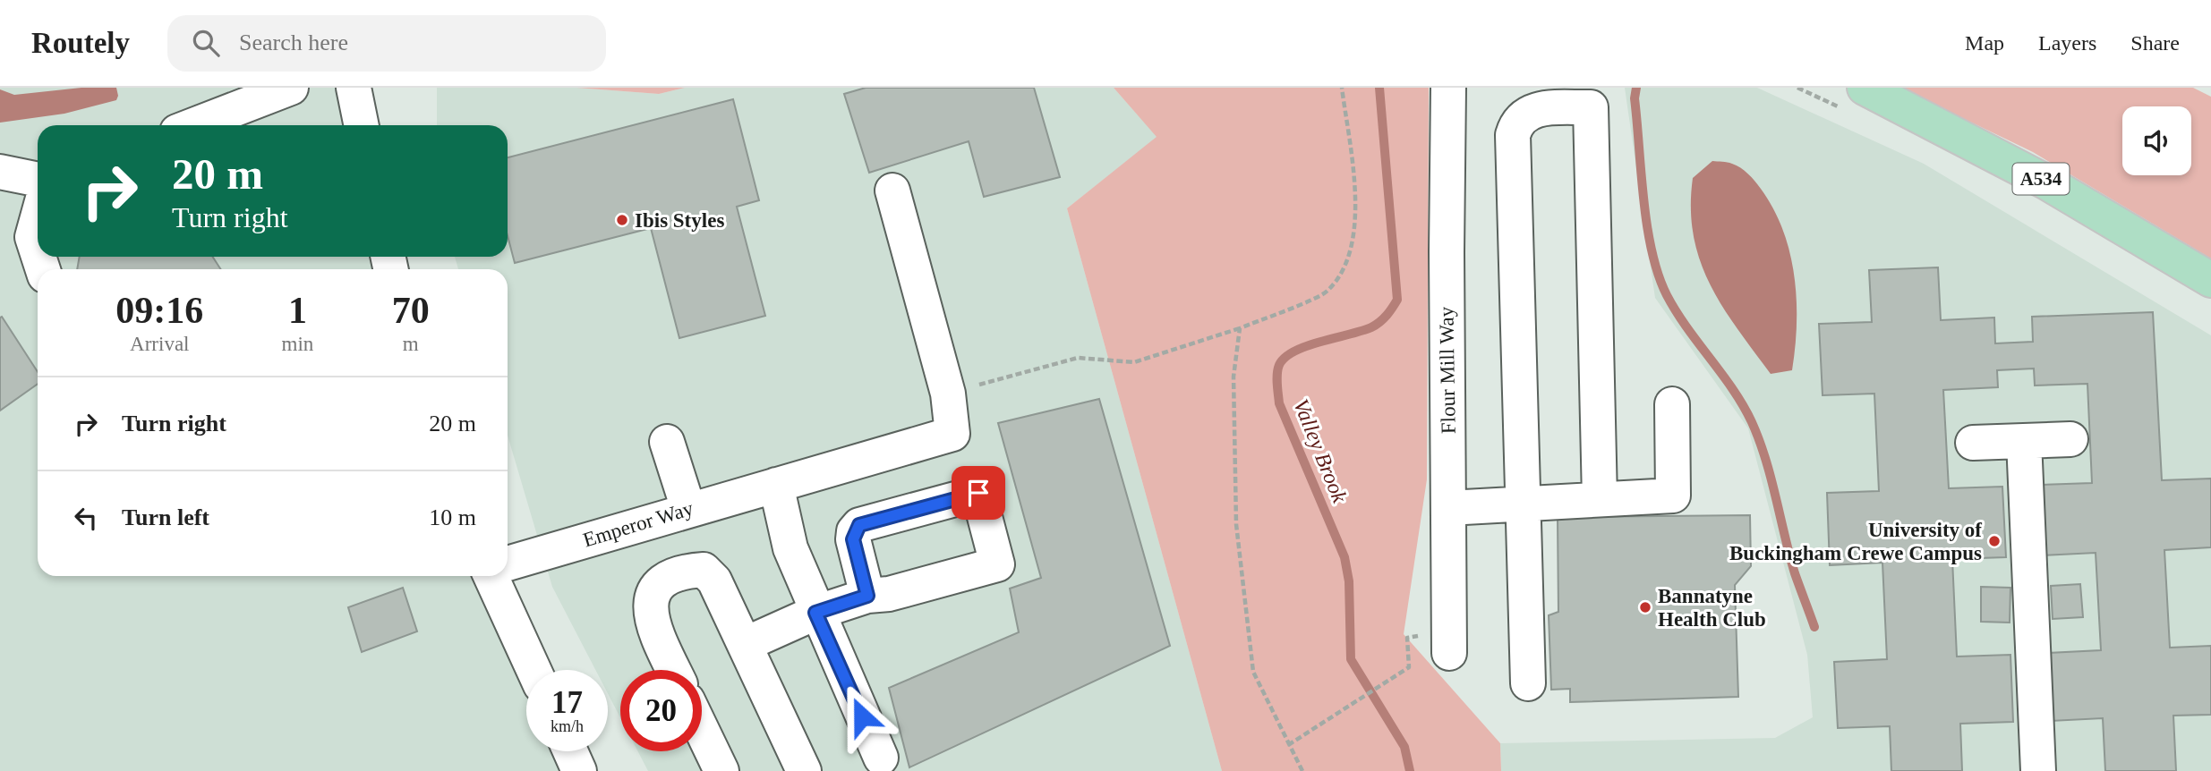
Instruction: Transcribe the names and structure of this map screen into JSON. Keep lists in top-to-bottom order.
{
  "streets": {
    "main road": ["A534"],
    "street": ["Flour Mill Way", "Emperor Way"]
  },
  "water": ["Valley Brook"],
  "places": ["Ibis Styles", "University of Buckingham Crewe Campus", "Bannatyne Health Club"],
  "page": {
    "header": "Routely",
    "search": "Search here",
    "nav": ["Map", "Layers", "Share"],
    "turn": ["20 m", "Turn right"],
    "eta": [
      "09:16",
      "Arrival",
      "1",
      "min",
      "70",
      "m"
    ],
    "list": [
      {
        "name": "Turn right",
        "value": "20 m"
      },
      {
        "name": "Turn left",
        "value": "10 m"
      }
    ],
    "speed": "17 km/h",
    "limit": "20"
  }
}
